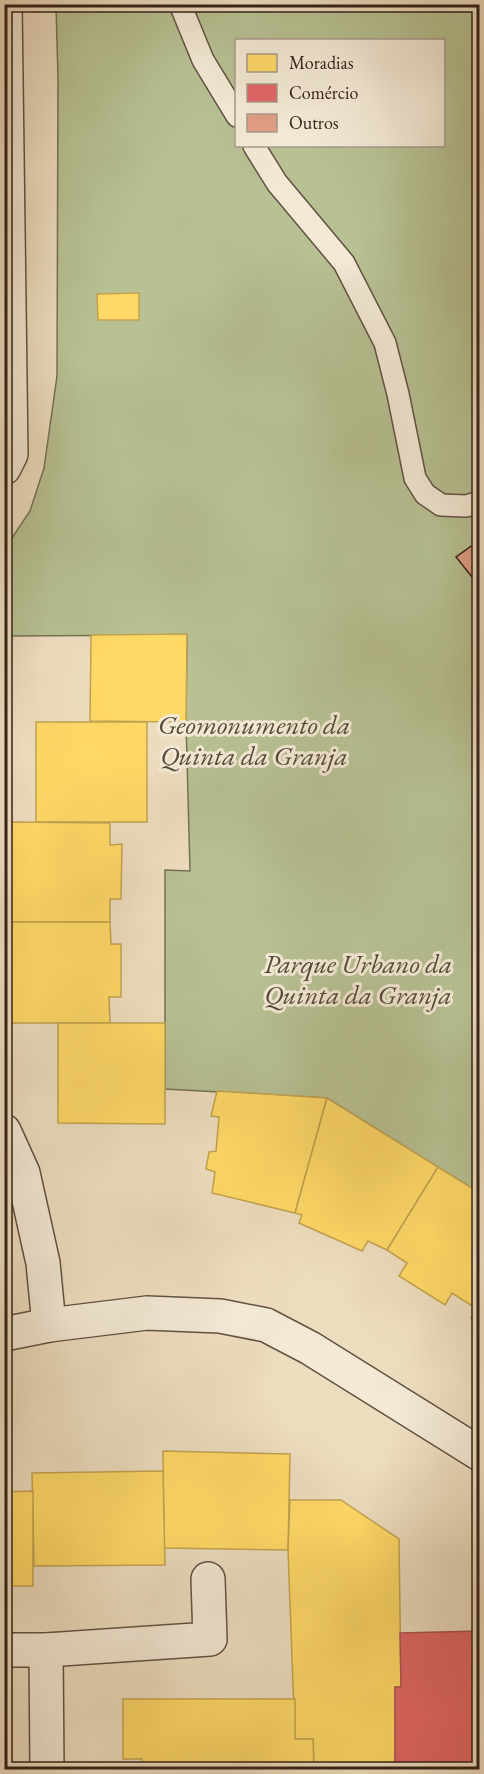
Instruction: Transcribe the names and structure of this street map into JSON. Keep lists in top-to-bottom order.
{
  "parks": ["Geomonumento da Quinta da Granja", "Parque Urbano da Quinta da Granja"],
  "legend": ["Moradias", "Comércio", "Outros"]
}
